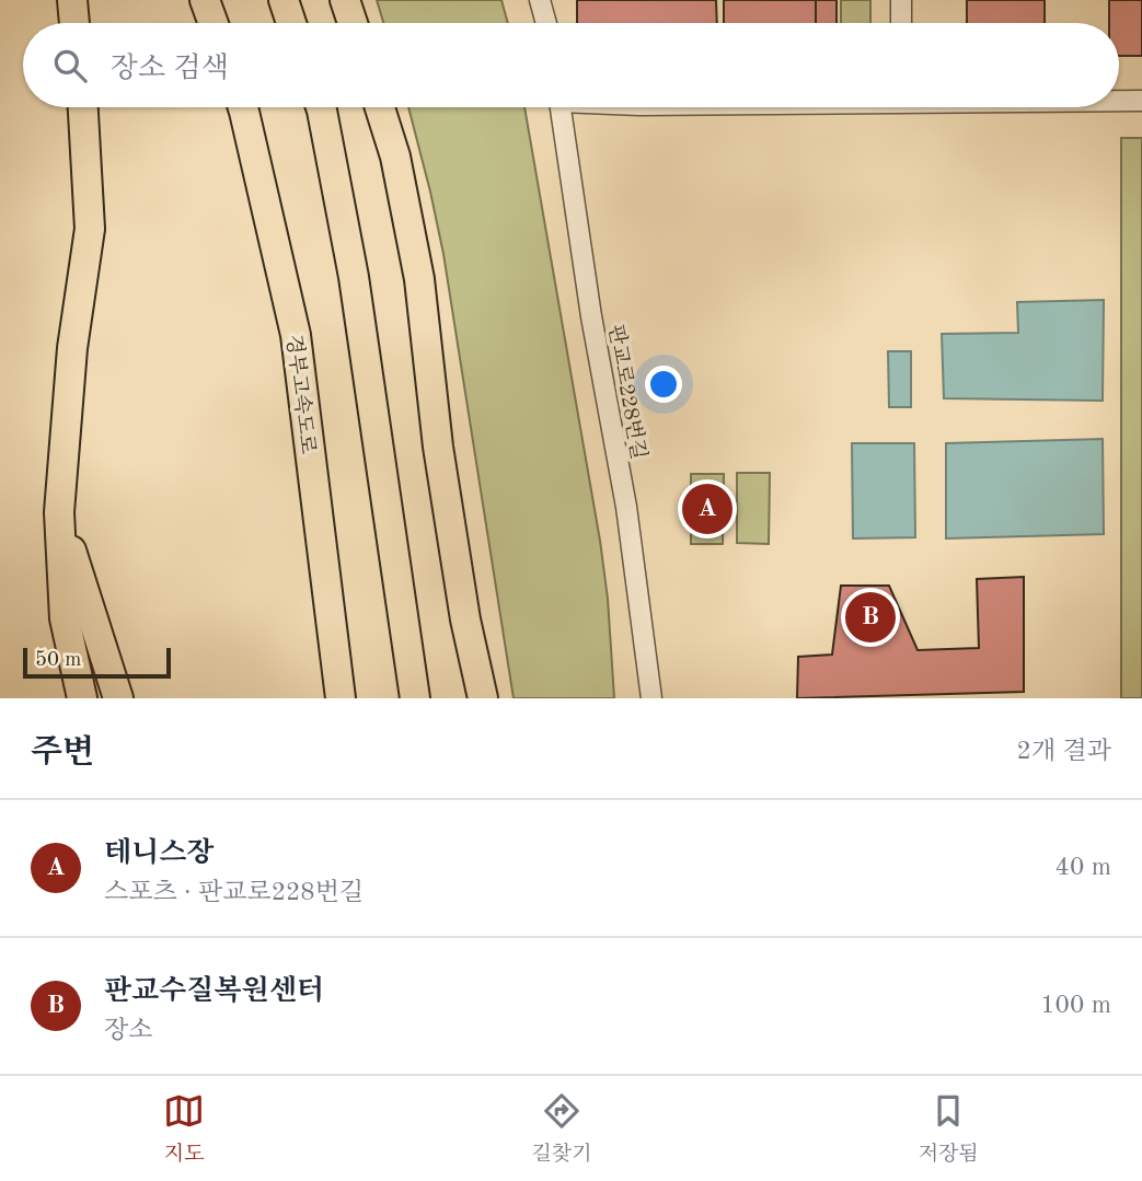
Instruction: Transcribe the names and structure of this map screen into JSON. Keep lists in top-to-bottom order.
{
  "streets": {
    "highway": ["경부고속도로"],
    "street": ["판교로228번길"]
  },
  "scale_bar": "50 m",
  "page": {
    "search": "장소 검색",
    "pins": ["A", "B"],
    "scale": "50 m",
    "heading": ["주변", "2개 결과"],
    "list": [
      {
        "mark": "A",
        "name": "테니스장",
        "note": "스포츠 · 판교로228번길",
        "value": "40 m"
      },
      {
        "mark": "B",
        "name": "판교수질복원센터",
        "note": "장소",
        "value": "100 m"
      }
    ],
    "nav": ["지도", "길찾기", "저장됨"]
  }
}
